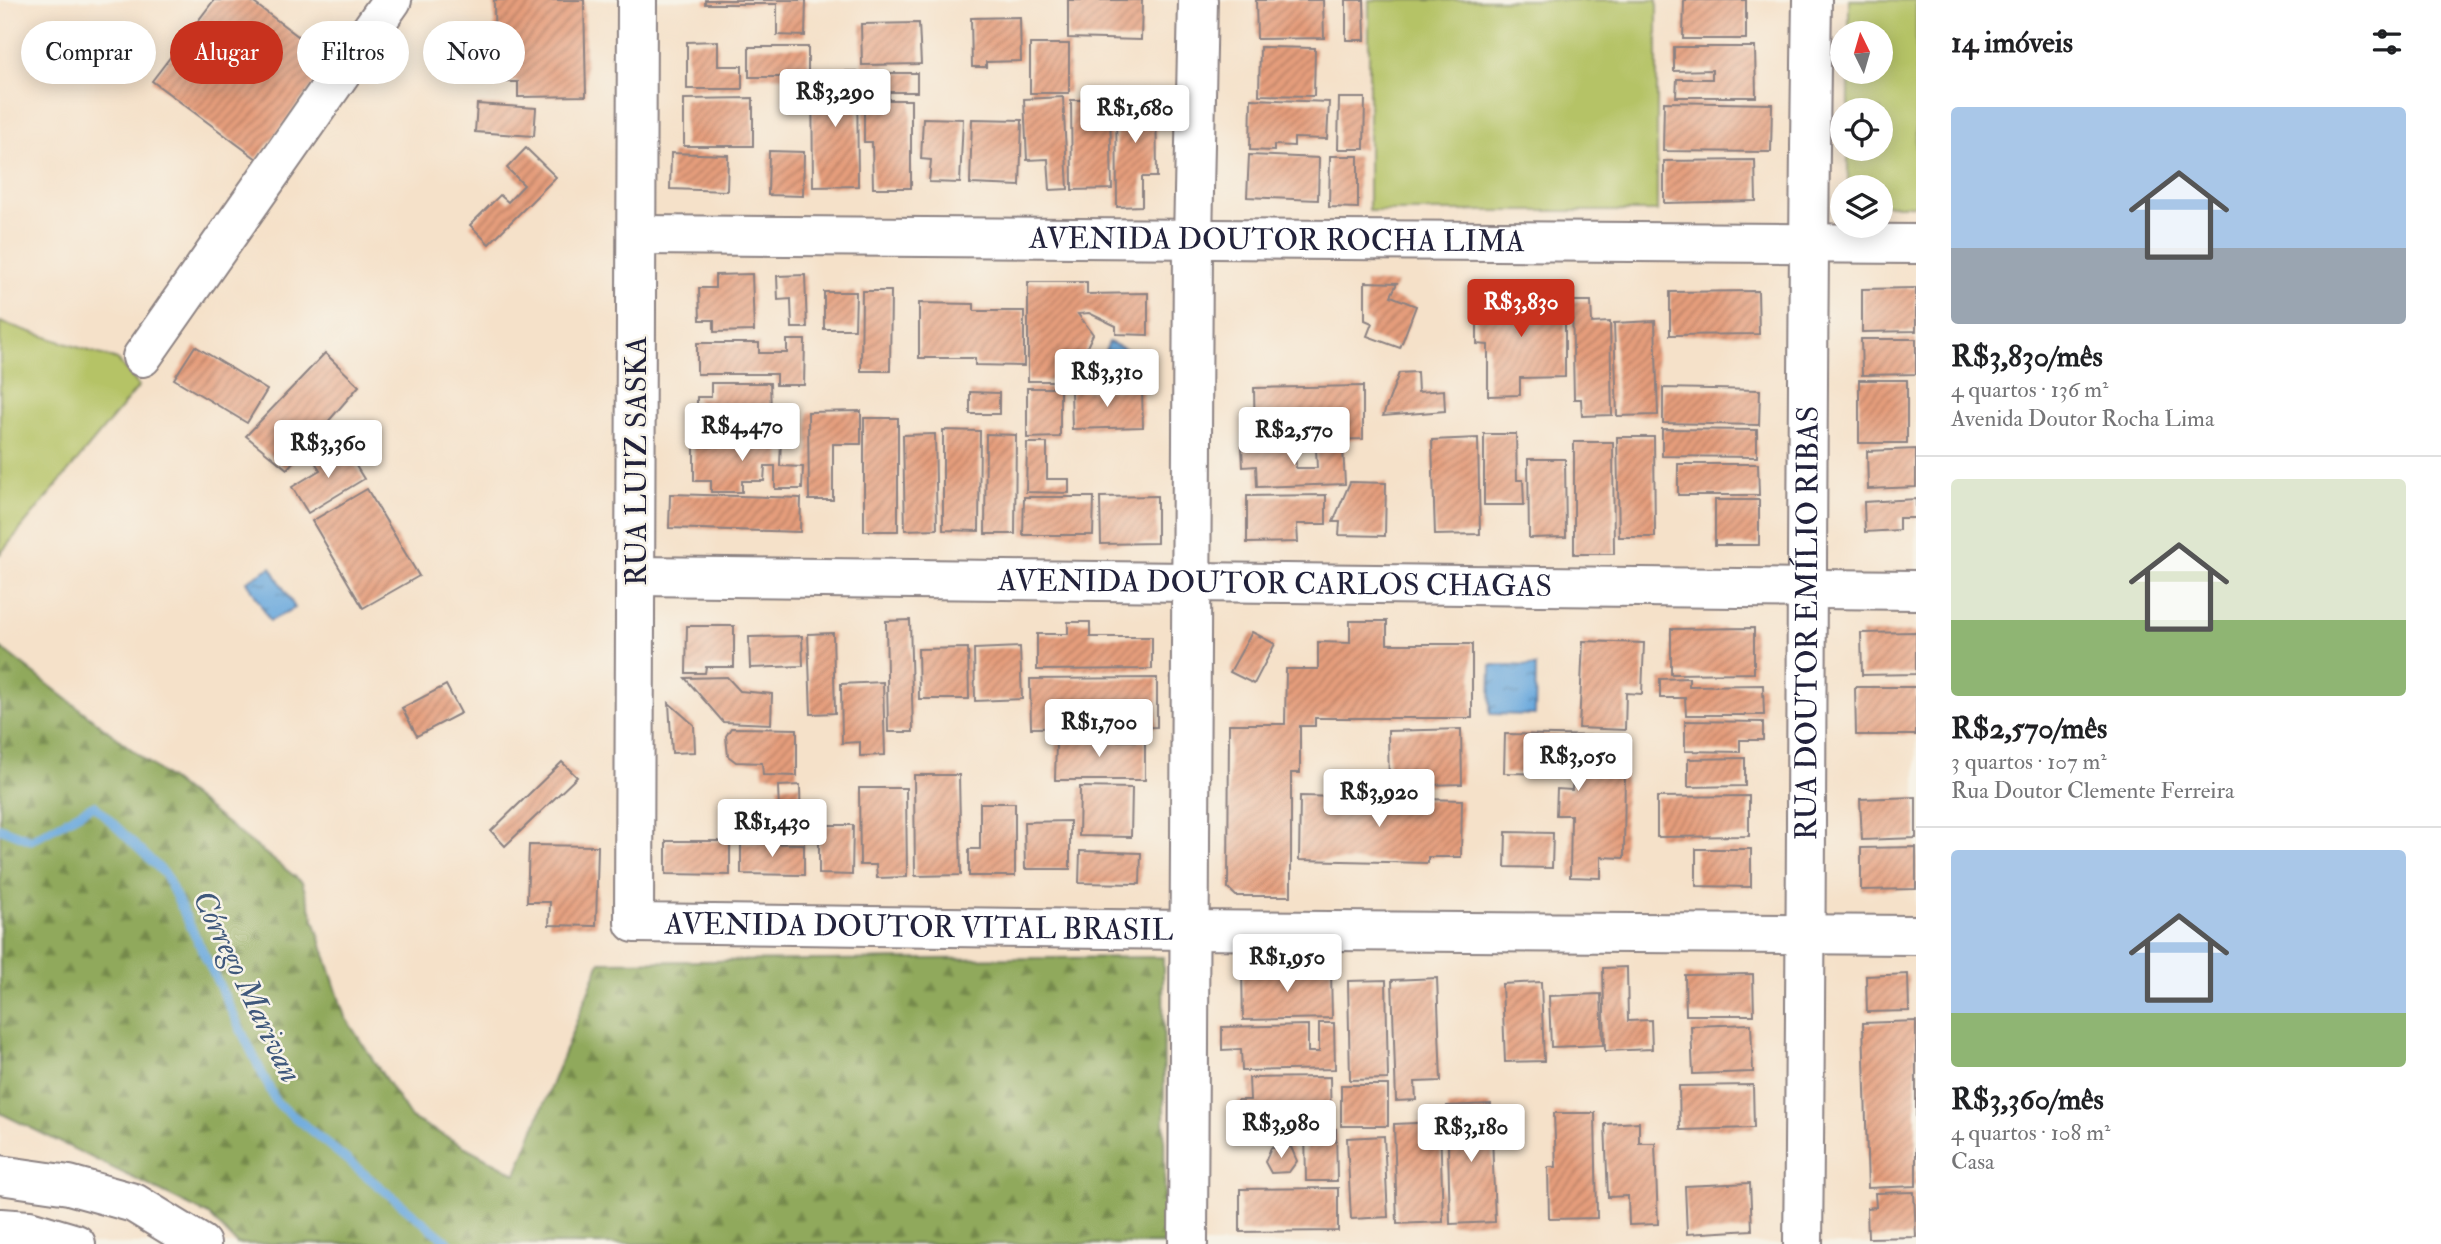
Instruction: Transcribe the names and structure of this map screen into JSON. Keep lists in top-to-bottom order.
{
  "streets": {
    "street": [
      "AVENIDA DOUTOR ROCHA LIMA",
      "RUA LUIZ SASKA",
      "AVENIDA DOUTOR CARLOS CHAGAS",
      "RUA DOUTOR EMÍLIO RIBAS",
      "AVENIDA DOUTOR VITAL BRASIL"
    ]
  },
  "crossings": [
    ["AVENIDA DOUTOR ROCHA LIMA", "RUA LUIZ SASKA"],
    ["AVENIDA DOUTOR ROCHA LIMA", "RUA DOUTOR EMÍLIO RIBAS"],
    ["RUA LUIZ SASKA", "AVENIDA DOUTOR CARLOS CHAGAS"],
    ["RUA LUIZ SASKA", "AVENIDA DOUTOR VITAL BRASIL"],
    ["AVENIDA DOUTOR CARLOS CHAGAS", "RUA DOUTOR EMÍLIO RIBAS"],
    ["RUA DOUTOR EMÍLIO RIBAS", "AVENIDA DOUTOR VITAL BRASIL"]
  ],
  "water": ["Córrego Marivan"],
  "north": "top",
  "page": {
    "heading": "14 imóveis",
    "chip": [
      "Comprar",
      "Alugar",
      "Filtros",
      "Novo"
    ],
    "price": [
      "R$3,290",
      "R$1,680",
      "R$3,830",
      "R$3,310",
      "R$4,470",
      "R$2,570",
      "R$3,360",
      "R$1,700",
      "R$3,050",
      "R$3,920",
      "R$1,430",
      "R$1,950",
      "R$3,980",
      "R$3,180"
    ],
    "list": [
      {
        "name": "R$3,830/mês",
        "note": "4 quartos · 136 m² · Avenida Doutor Rocha Lima"
      },
      {
        "name": "R$2,570/mês",
        "note": "3 quartos · 107 m² · Rua Doutor Clemente Ferreira"
      },
      {
        "name": "R$3,360/mês",
        "note": "4 quartos · 108 m² · Casa"
      }
    ]
  }
}
